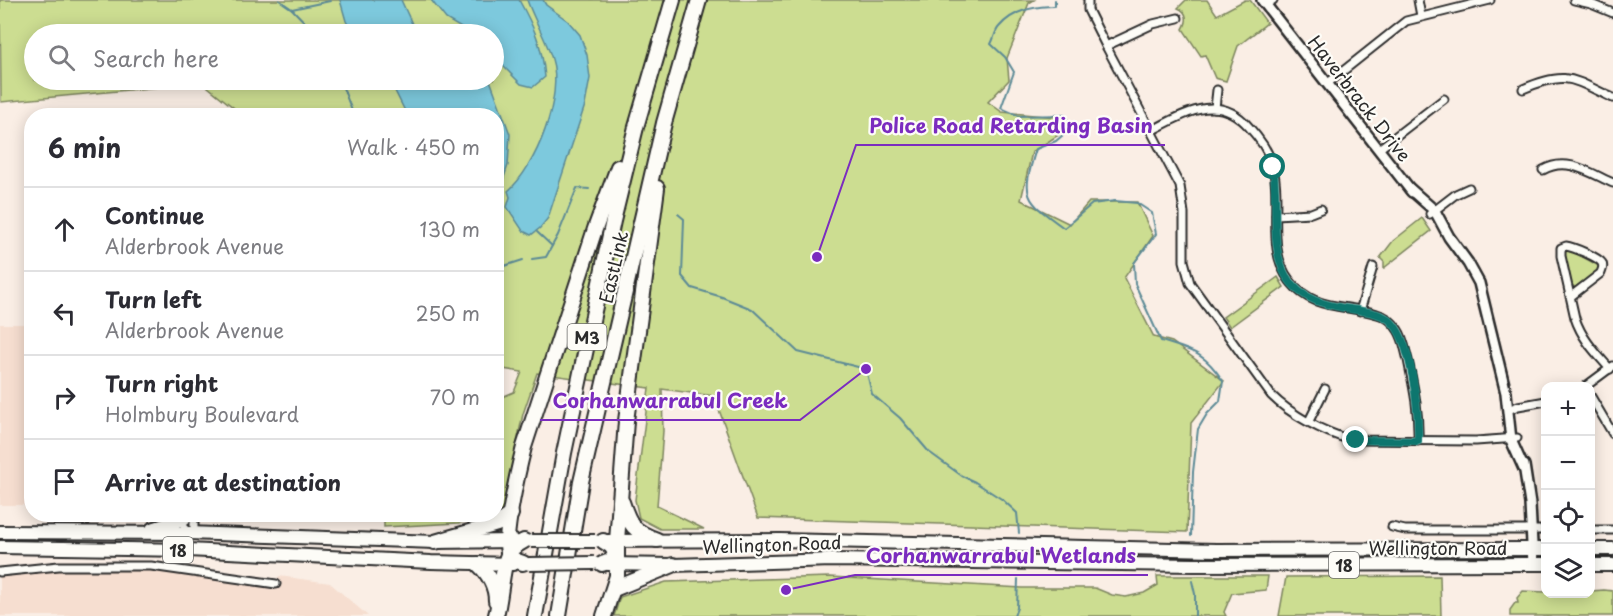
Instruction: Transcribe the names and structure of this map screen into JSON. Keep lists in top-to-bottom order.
{
  "streets": {
    "highway": [
      "EastLink",
      "M3",
      "Wellington Road",
      "18"
    ],
    "street": ["Haverbrack Drive"]
  },
  "crossings": [
    ["Haverbrack Drive", "Wellington Road"]
  ],
  "places": ["Police Road Retarding Basin", "Corhanwarrabul Creek", "Corhanwarrabul Wetlands"],
  "page": {
    "search": "Search here",
    "heading": ["6 min", "Walk · 450 m"],
    "list": [
      ["Continue", "Alderbrook Avenue", "130 m"],
      ["Turn left", "Alderbrook Avenue", "250 m"],
      ["Turn right", "Holmbury Boulevard", "70 m"],
      "Arrive at destination"
    ],
    "map_buttons": ["+", "−"]
  }
}
